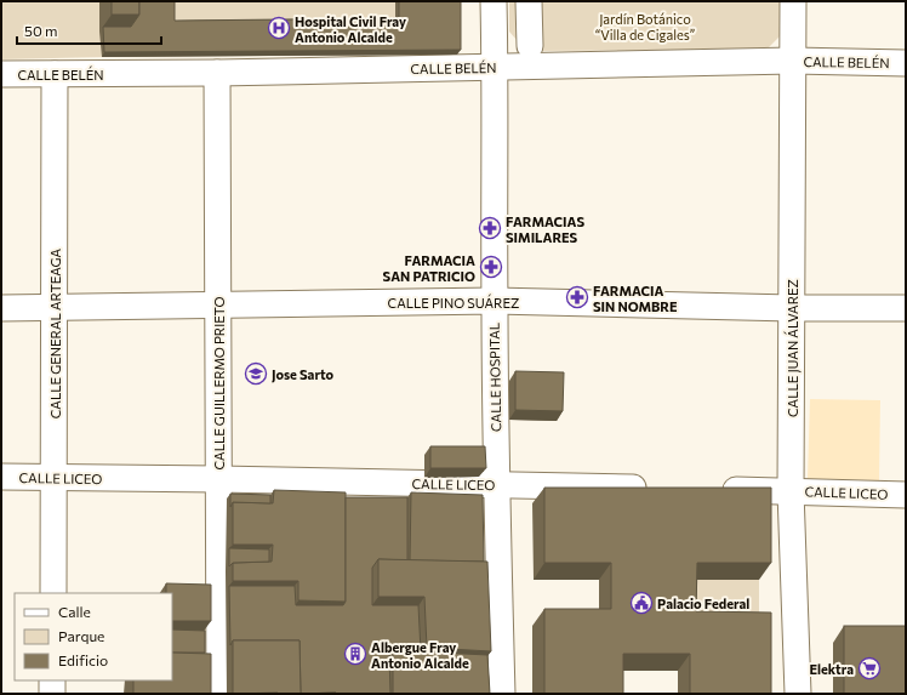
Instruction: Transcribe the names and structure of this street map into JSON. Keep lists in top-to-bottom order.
{
  "streets": {
    "street": [
      "CALLE BELÉN",
      "CALLE PINO SUÁREZ",
      "CALLE GENERAL ARTEAGA",
      "CALLE JUAN ÁLVAREZ",
      "CALLE HOSPITAL",
      "CALLE GUILLERMO PRIETO",
      "CALLE LICEO"
    ]
  },
  "crossings": [
    ["CALLE BELÉN", "CALLE GENERAL ARTEAGA"],
    ["CALLE BELÉN", "CALLE JUAN ÁLVAREZ"],
    ["CALLE BELÉN", "CALLE HOSPITAL"],
    ["CALLE BELÉN", "CALLE GUILLERMO PRIETO"],
    ["CALLE PINO SUÁREZ", "CALLE GENERAL ARTEAGA"],
    ["CALLE PINO SUÁREZ", "CALLE JUAN ÁLVAREZ"],
    ["CALLE PINO SUÁREZ", "CALLE HOSPITAL"],
    ["CALLE PINO SUÁREZ", "CALLE GUILLERMO PRIETO"],
    ["CALLE GENERAL ARTEAGA", "CALLE LICEO"],
    ["CALLE JUAN ÁLVAREZ", "CALLE LICEO"],
    ["CALLE HOSPITAL", "CALLE LICEO"],
    ["CALLE GUILLERMO PRIETO", "CALLE LICEO"]
  ],
  "parks": ["Jardín Botánico “Villa de Cigales”"],
  "places": {
    "hospital": ["Hospital Civil Fray Antonio Alcalde"],
    "pharmacy": ["FARMACIAS SIMILARES", "FARMACIA SAN PATRICIO", "FARMACIA SIN NOMBRE"],
    "school or university": ["Jose Sarto"],
    "public building": ["Palacio Federal"],
    "building": ["Albergue Fray Antonio Alcalde"],
    "supermarket": ["Elektra"]
  },
  "legend": ["Calle", "Parque", "Edificio"],
  "scale_bar": "50 m"
}
